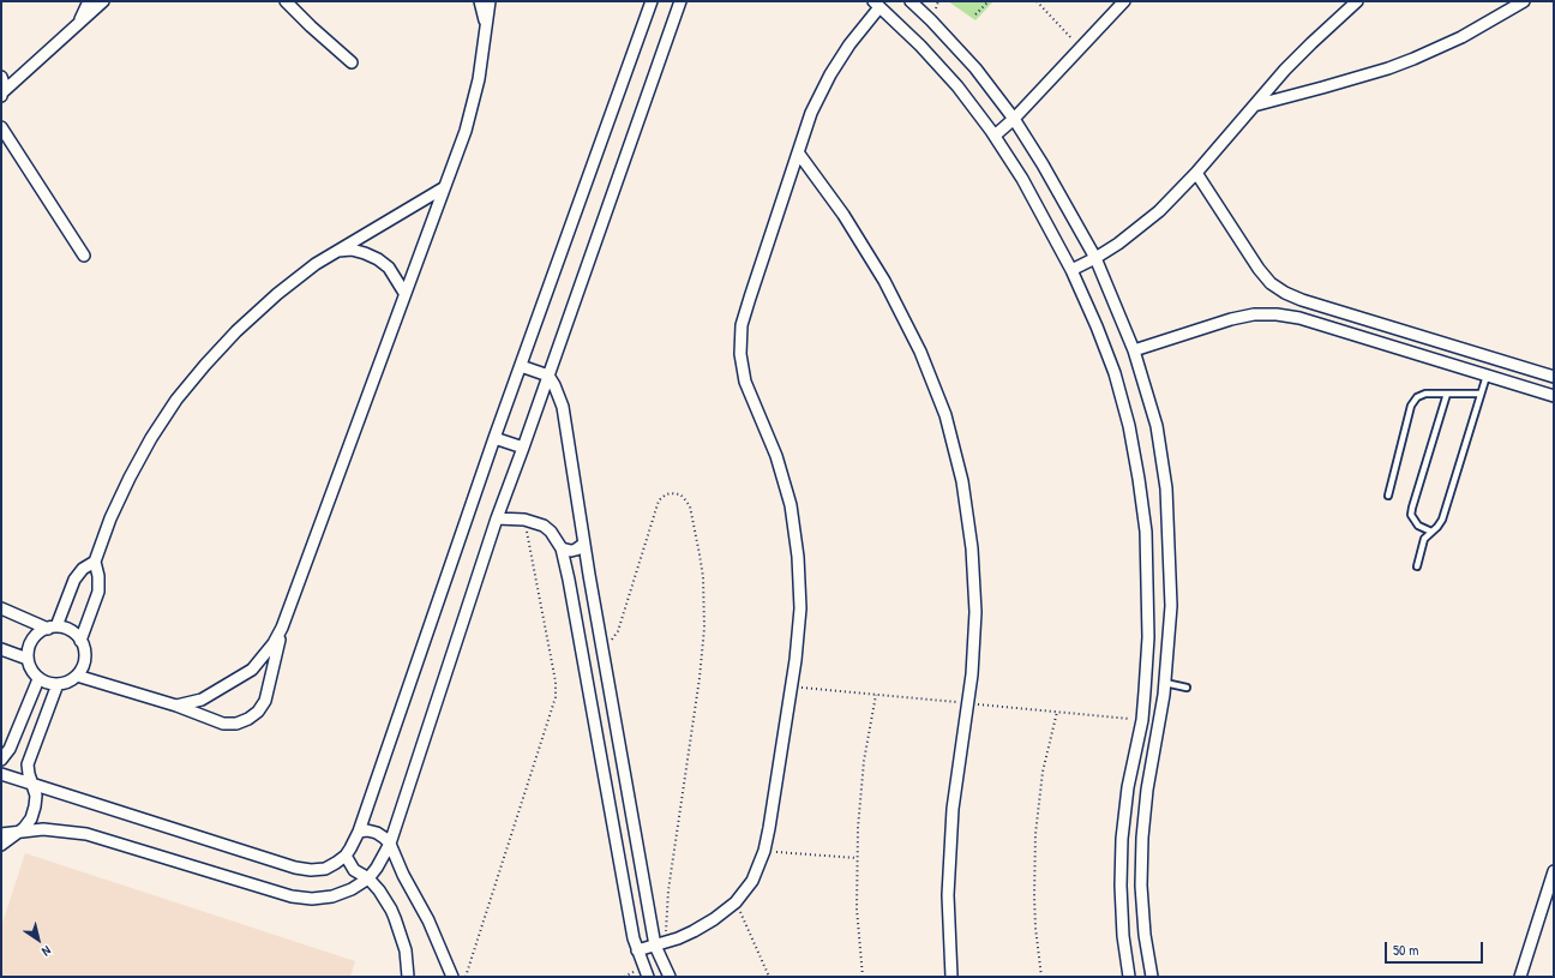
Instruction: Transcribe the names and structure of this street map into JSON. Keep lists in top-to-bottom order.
{
  "scale_bar": "50 m",
  "north": "bottom right"
}
